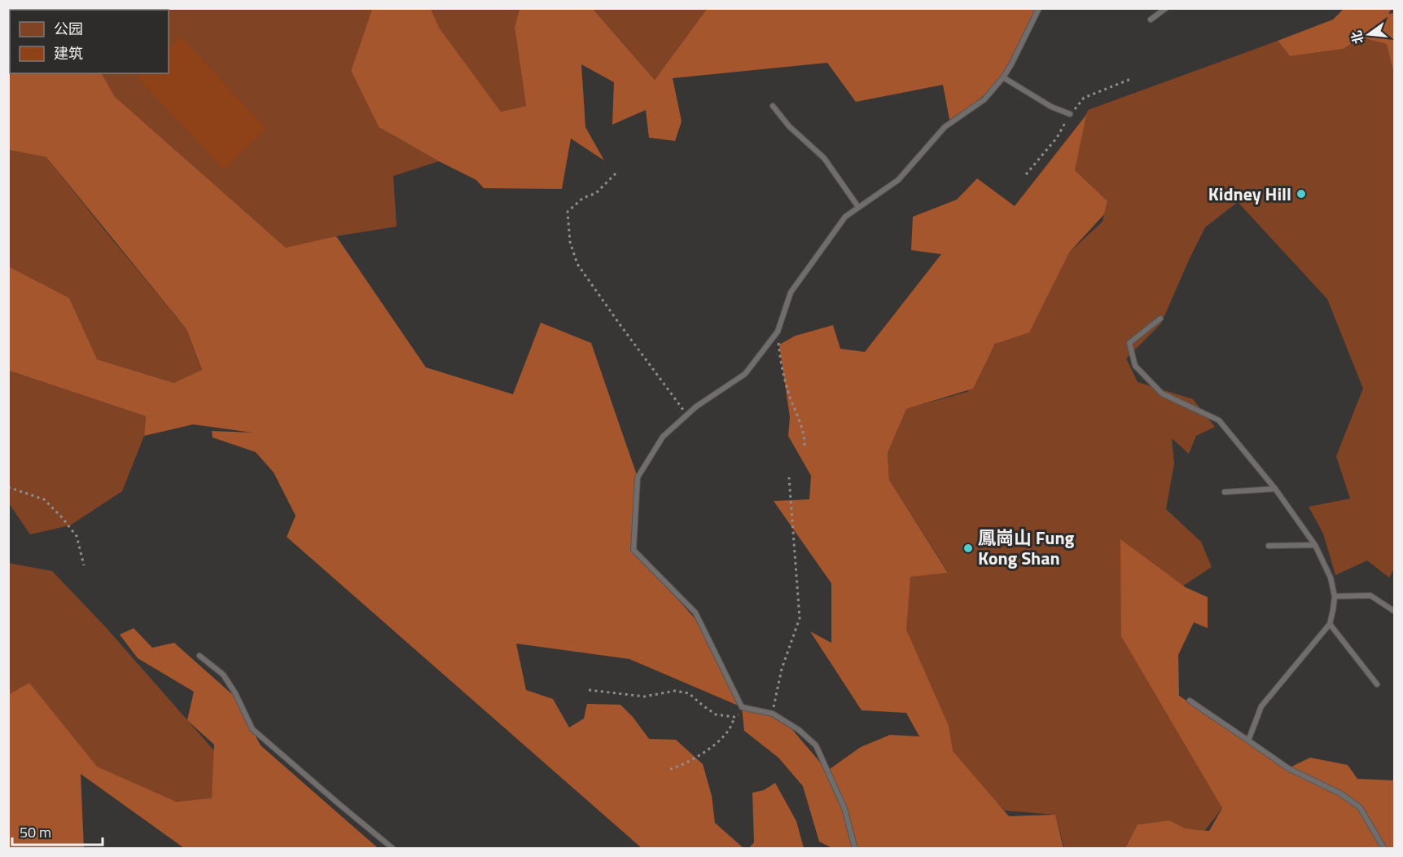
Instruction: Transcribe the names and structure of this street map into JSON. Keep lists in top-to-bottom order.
{
  "places": ["Kidney Hill", "鳳崗山 Fung Kong Shan"],
  "legend": ["公园", "建筑"],
  "scale_bar": "50 m",
  "north": "left"
}
